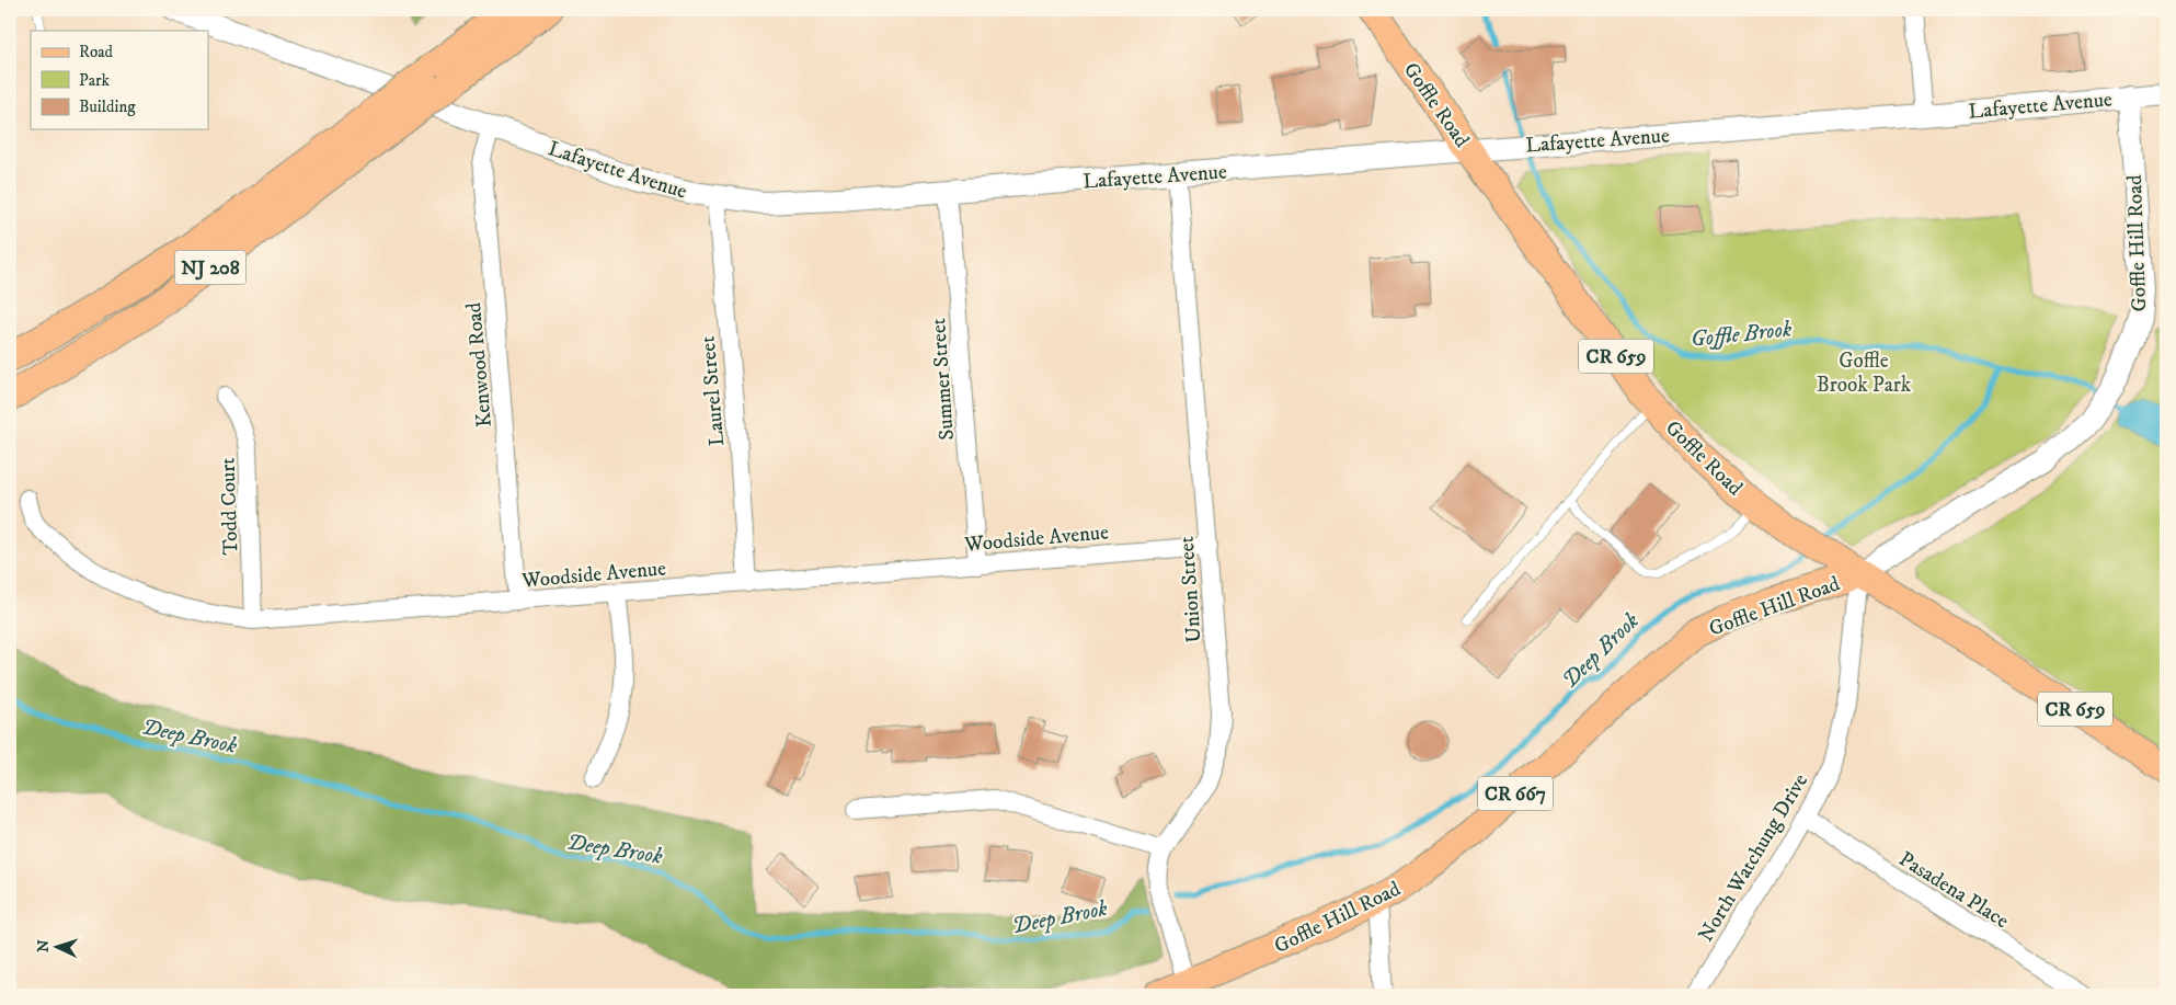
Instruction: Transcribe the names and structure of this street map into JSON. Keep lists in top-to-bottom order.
{
  "streets": {
    "highway": ["NJ 208"],
    "main road": [
      "Goffle Road",
      "Goffle Hill Road",
      "CR 659",
      "CR 667"
    ],
    "street": [
      "Lafayette Avenue",
      "Kenwood Road",
      "Summer Street",
      "Laurel Street",
      "Todd Court",
      "Woodside Avenue",
      "Union Street",
      "North Watchung Drive",
      "Pasadena Place"
    ]
  },
  "crossings": [
    ["Goffle Road", "Lafayette Avenue"],
    ["Goffle Road", "Goffle Hill Road"],
    ["Goffle Road", "North Watchung Drive"],
    ["Lafayette Avenue", "Goffle Hill Road"],
    ["Lafayette Avenue", "Kenwood Road"],
    ["Lafayette Avenue", "Summer Street"],
    ["Lafayette Avenue", "Laurel Street"],
    ["Lafayette Avenue", "Union Street"],
    ["Goffle Hill Road", "Union Street"],
    ["Goffle Hill Road", "North Watchung Drive"],
    ["Kenwood Road", "Woodside Avenue"],
    ["Summer Street", "Woodside Avenue"],
    ["Laurel Street", "Woodside Avenue"],
    ["Todd Court", "Woodside Avenue"],
    ["Woodside Avenue", "Union Street"],
    ["North Watchung Drive", "Pasadena Place"]
  ],
  "water": ["Goffle Brook", "Deep Brook"],
  "parks": ["Goffle Brook Park"],
  "legend": ["Road", "Park", "Building"],
  "north": "left"
}
